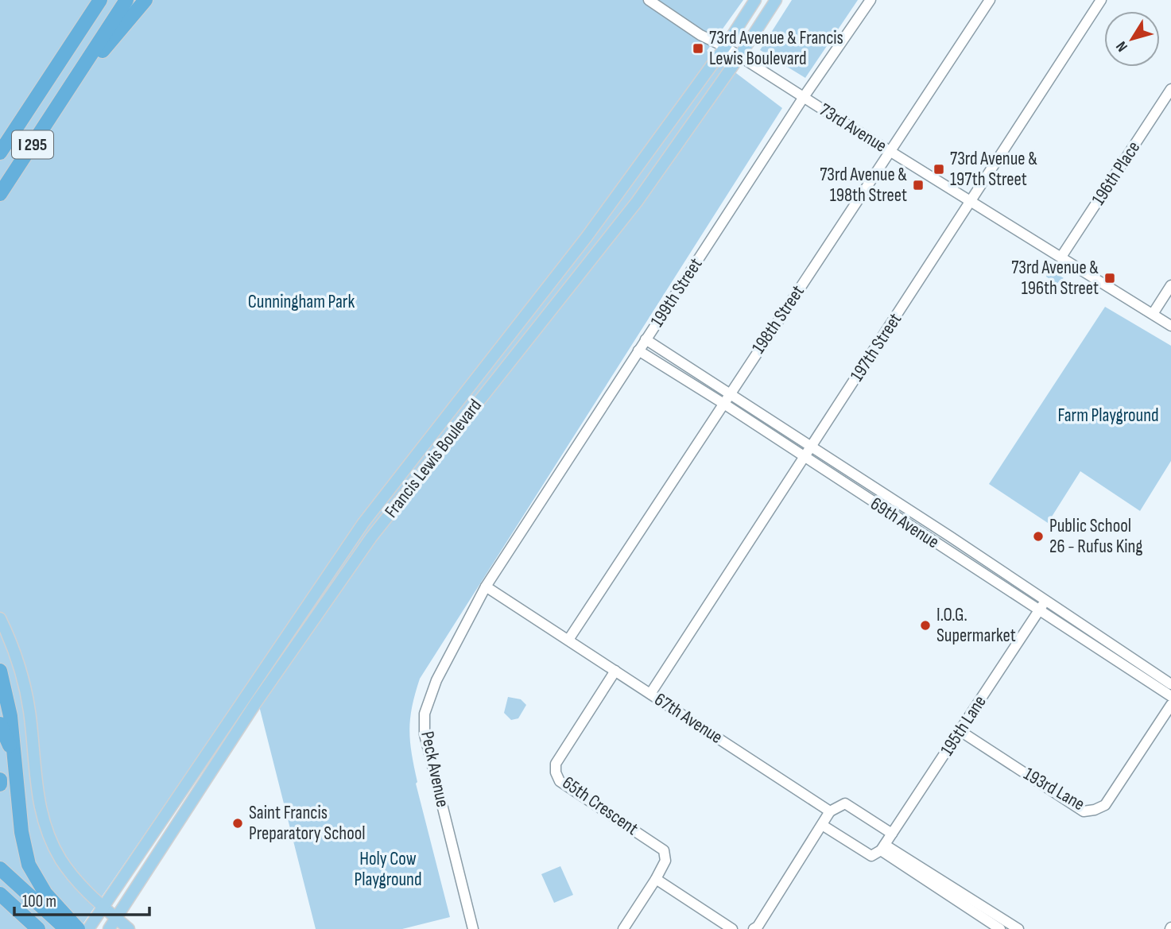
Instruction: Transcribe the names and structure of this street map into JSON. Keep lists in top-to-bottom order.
{
  "streets": {
    "highway": ["I 295"],
    "main road": ["Francis Lewis Boulevard"],
    "street": [
      "73rd Avenue",
      "196th Place",
      "199th Street",
      "198th Street",
      "197th Street",
      "69th Avenue",
      "67th Avenue",
      "195th Lane",
      "Peck Avenue",
      "193rd Lane",
      "65th Crescent"
    ]
  },
  "crossings": [
    ["73rd Avenue", "196th Place"],
    ["73rd Avenue", "199th Street"],
    ["73rd Avenue", "198th Street"],
    ["73rd Avenue", "197th Street"],
    ["73rd Avenue", "Francis Lewis Boulevard"],
    ["199th Street", "69th Avenue"],
    ["199th Street", "67th Avenue"],
    ["199th Street", "Peck Avenue"],
    ["198th Street", "69th Avenue"],
    ["198th Street", "67th Avenue"],
    ["197th Street", "69th Avenue"],
    ["197th Street", "67th Avenue"],
    ["69th Avenue", "195th Lane"],
    ["67th Avenue", "Peck Avenue"],
    ["67th Avenue", "65th Crescent"],
    ["195th Lane", "193rd Lane"]
  ],
  "parks": ["Cunningham Park", "Farm Playground", "Holy Cow Playground"],
  "places": {
    "transit": [
      "73rd Avenue & Francis Lewis Boulevard",
      "73rd Avenue & 197th Street",
      "73rd Avenue & 198th Street",
      "73rd Avenue & 196th Street"
    ],
    "other": ["Public School 26 - Rufus King", "I.O.G. Supermarket", "Saint Francis Preparatory School"]
  },
  "scale_bar": "100 m",
  "north": "bottom left"
}
